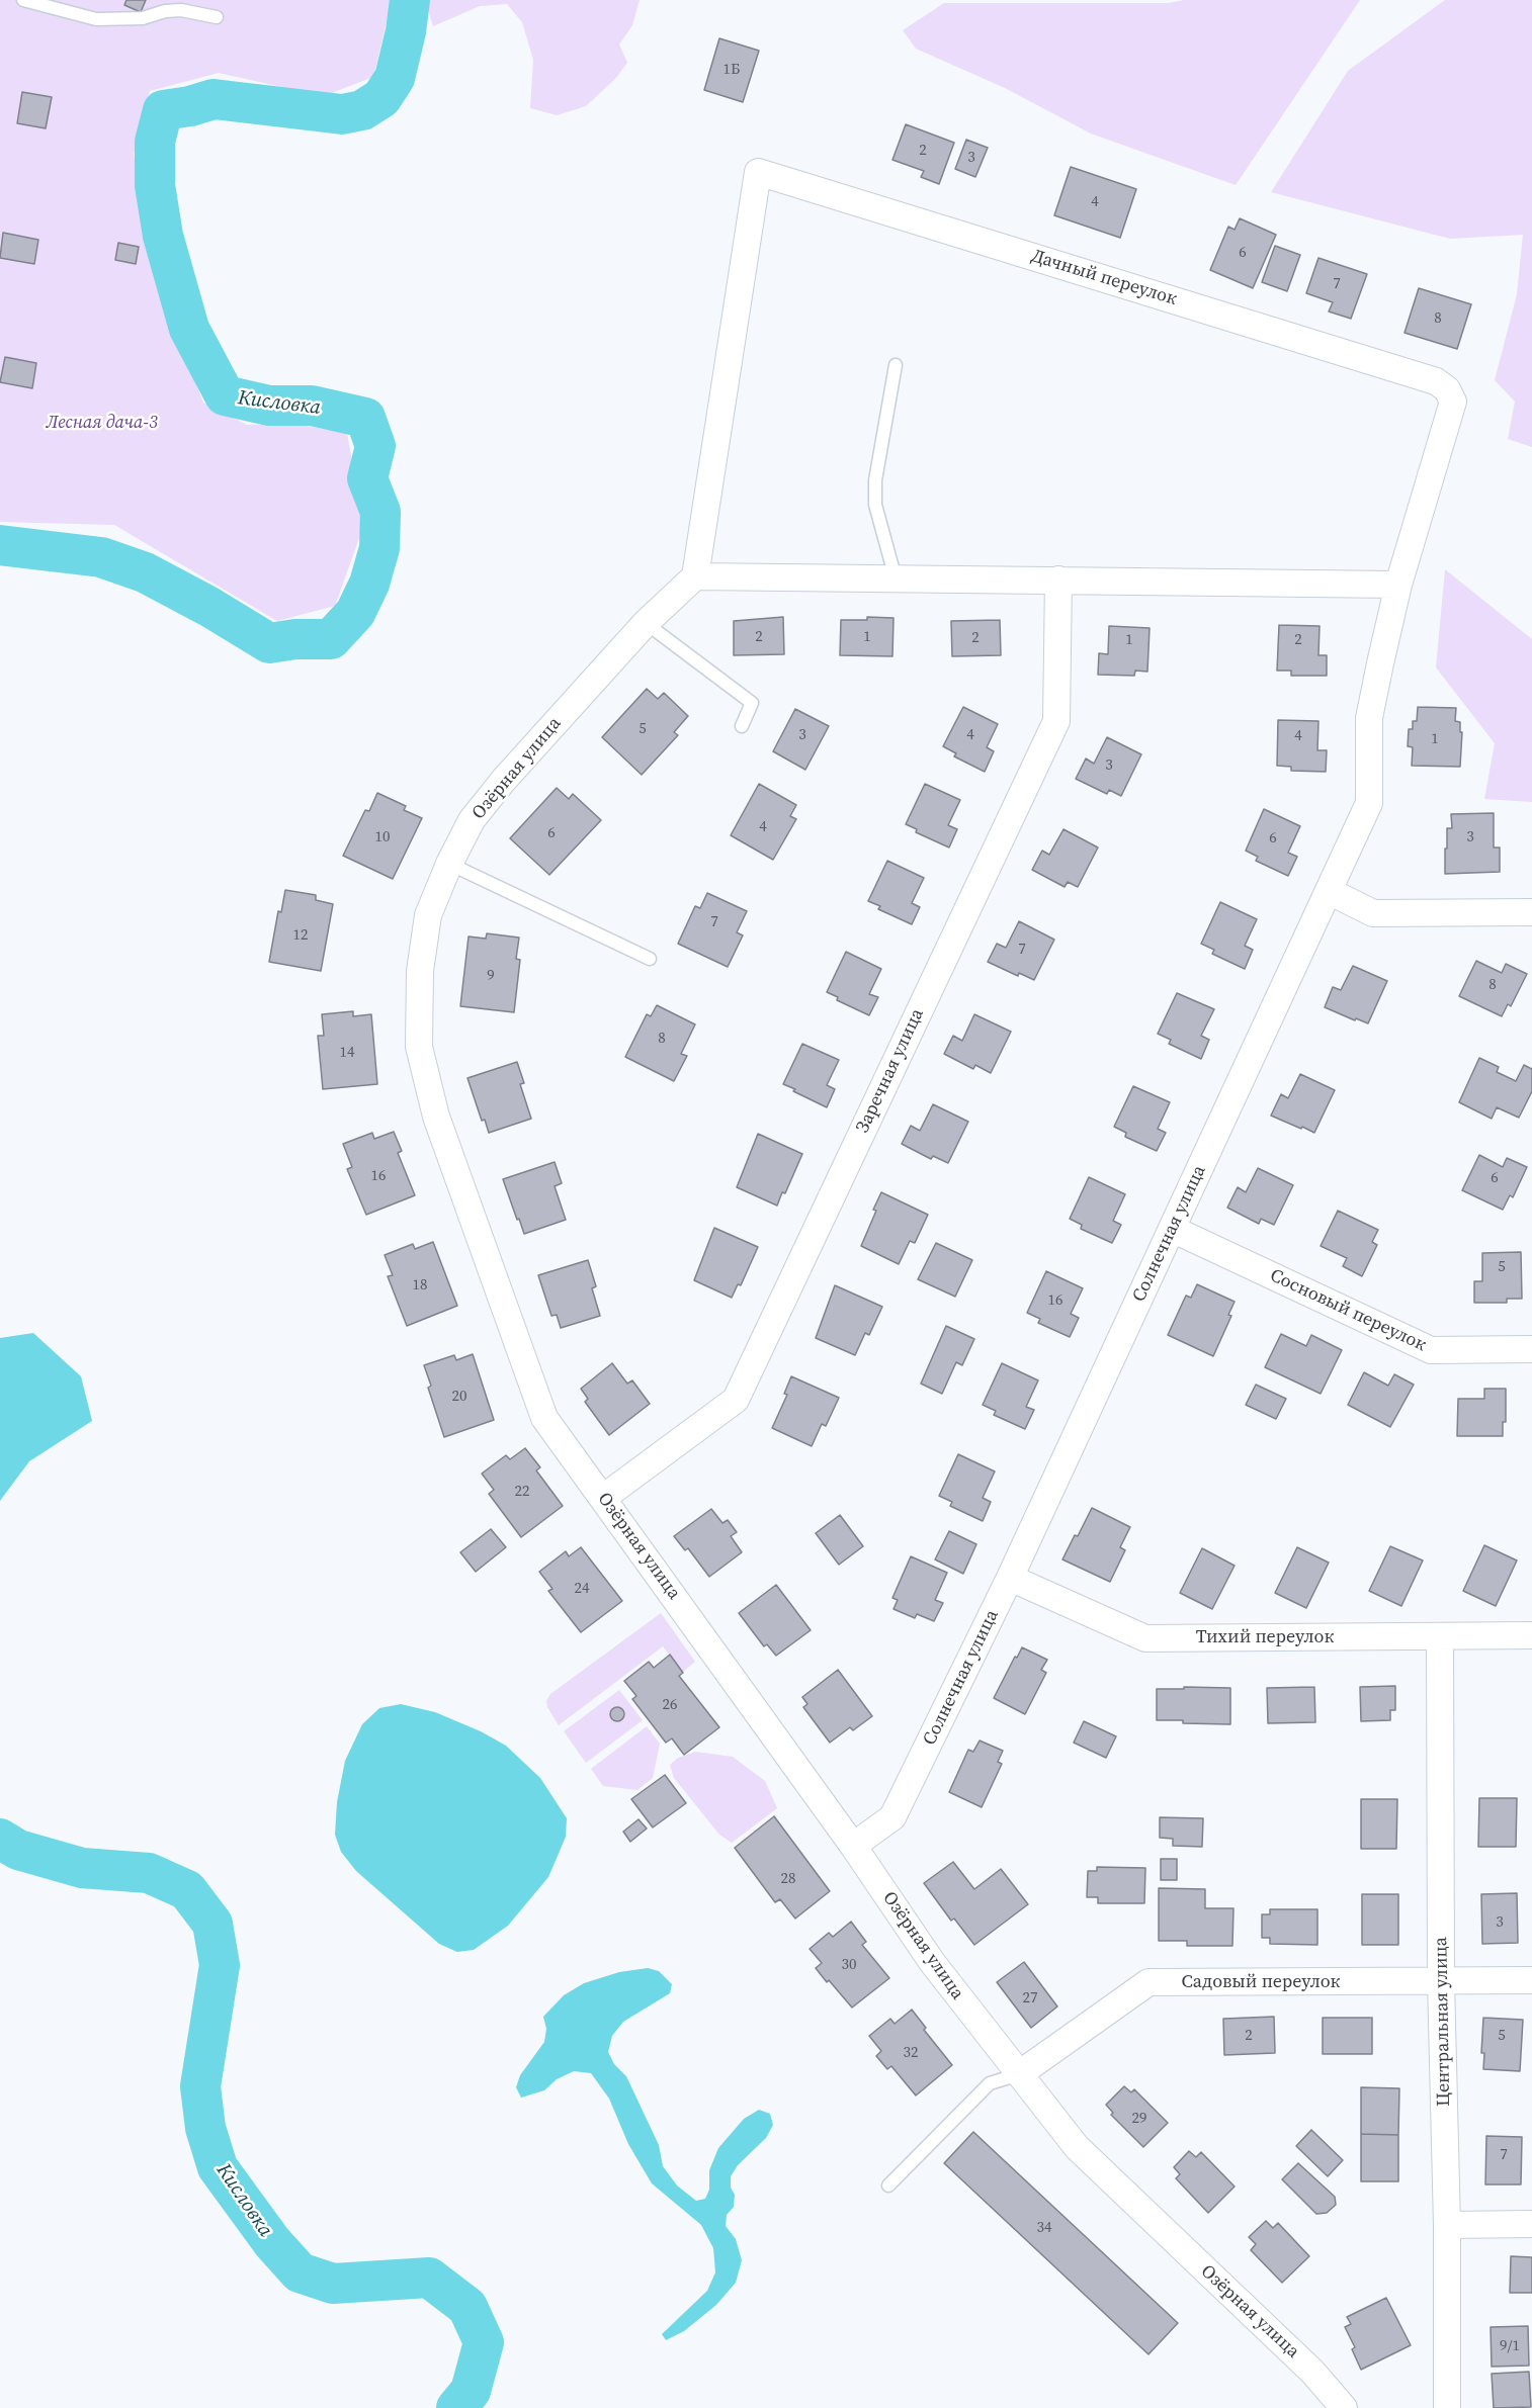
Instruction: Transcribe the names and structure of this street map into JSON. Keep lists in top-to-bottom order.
{
  "streets": {
    "street": [
      "Дачный переулок",
      "Озёрная улица",
      "Заречная улица",
      "Солнечная улица",
      "Сосновый переулок",
      "Тихий переулок",
      "Садовый переулок",
      "Центральная улица"
    ]
  },
  "crossings": [
    ["Дачный переулок", "Озёрная улица"],
    ["Дачный переулок", "Солнечная улица"],
    ["Озёрная улица", "Заречная улица"],
    ["Озёрная улица", "Солнечная улица"],
    ["Озёрная улица", "Садовый переулок"],
    ["Солнечная улица", "Сосновый переулок"],
    ["Солнечная улица", "Тихий переулок"],
    ["Тихий переулок", "Центральная улица"],
    ["Садовый переулок", "Центральная улица"]
  ],
  "water": ["Кисловка"],
  "parks": ["Лесная дача-3"],
  "house_numbers": [
    "1Б",
    "2",
    "3",
    "4",
    "6",
    "7",
    "8",
    "2",
    "1",
    "2",
    "1",
    "2",
    "5",
    "3",
    "4",
    "4",
    "1",
    "3",
    "4",
    "6",
    "10",
    "3",
    "6",
    "7",
    "12",
    "7",
    "9",
    "8",
    "8",
    "14",
    "16",
    "6",
    "5",
    "18",
    "16",
    "20",
    "22",
    "24",
    "26",
    "28",
    "3",
    "30",
    "27",
    "2",
    "5",
    "32",
    "29",
    "7",
    "34",
    "9/1"
  ]
}
